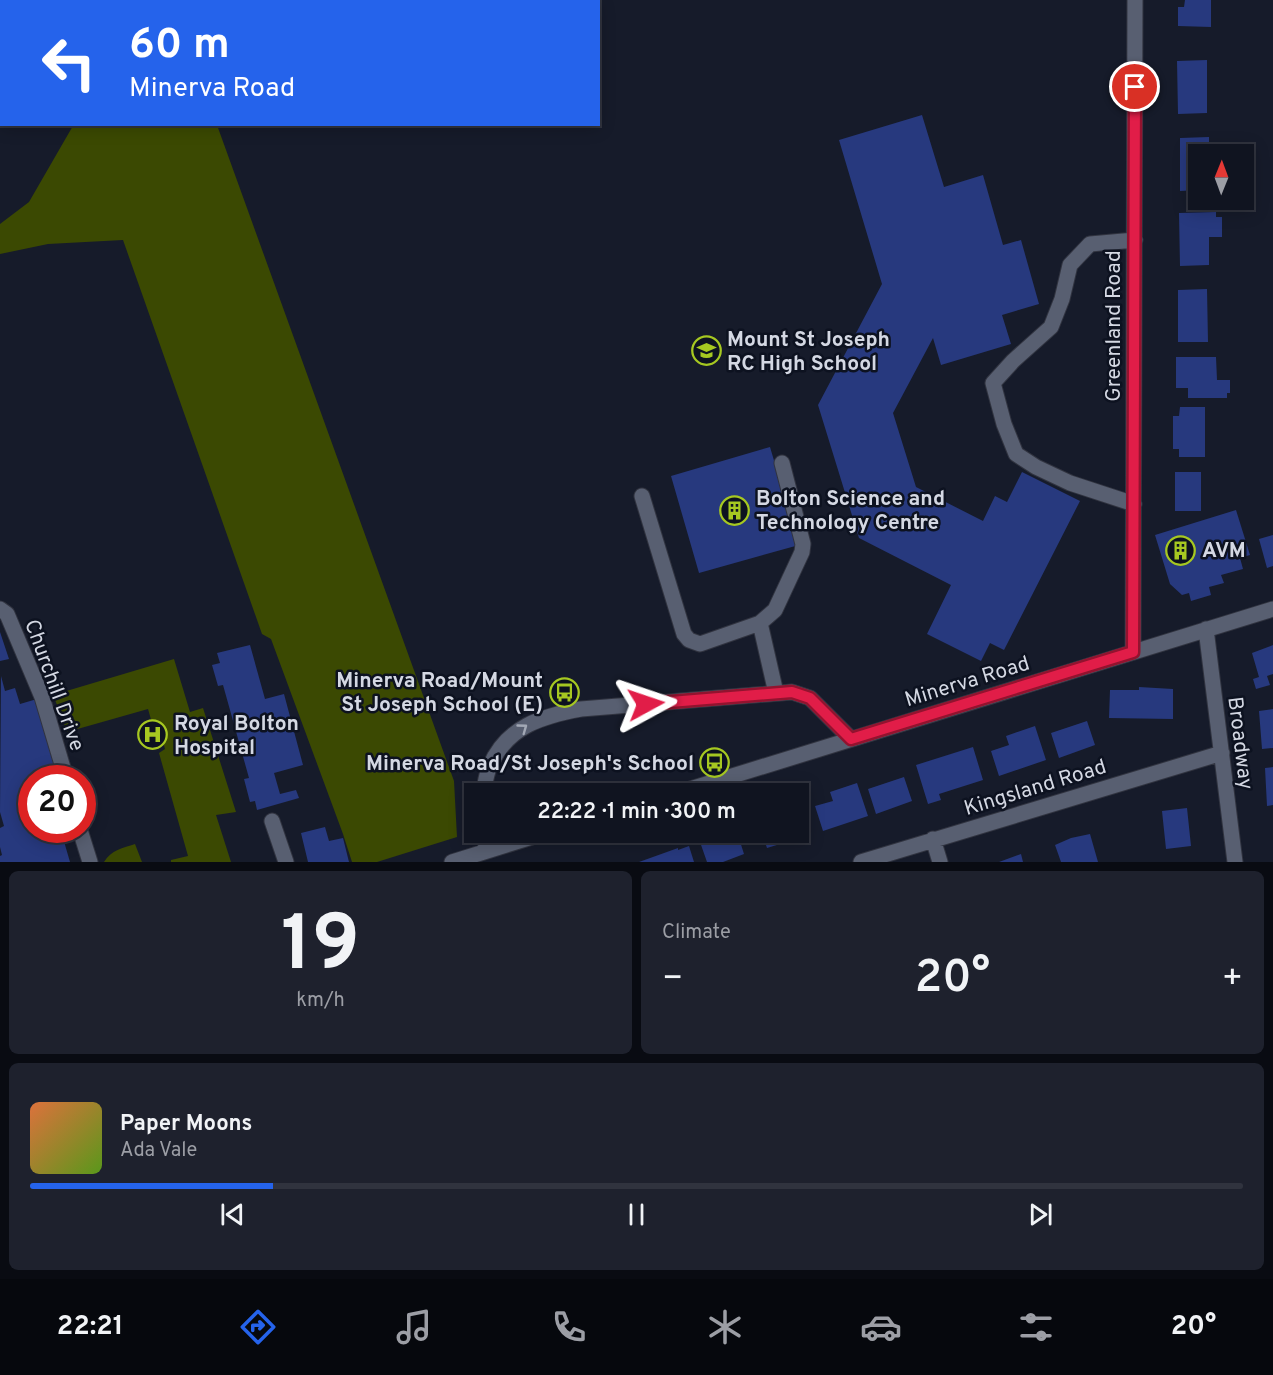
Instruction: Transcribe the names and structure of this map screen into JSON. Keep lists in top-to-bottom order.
{
  "streets": {
    "street": [
      "Greenland Road",
      "Minerva Road",
      "Churchill Drive",
      "Broadway",
      "Kingsland Road"
    ]
  },
  "crossings": [
    ["Greenland Road", "Minerva Road"],
    ["Minerva Road", "Broadway"],
    ["Broadway", "Kingsland Road"]
  ],
  "places": {
    "school or university": ["Mount St Joseph RC High School"],
    "building": ["Bolton Science and Technology Centre", "AVM"],
    "bus stop": ["Minerva Road/Mount St Joseph School (E)", "Minerva Road/St Joseph's School"],
    "hospital": ["Royal Bolton Hospital"]
  },
  "north": "top",
  "page": {
    "turn": ["60 m", "Minerva Road"],
    "limit": "20",
    "trip": "22:22 · 1 min · 300 m",
    "tile": [
      ["19", "km/h"],
      "Climate"
    ],
    "heat": ["−", "20°", "+"],
    "song": ["Paper Moons", "Ada Vale"],
    "tabs": ["22:21", "20°"]
  }
}
